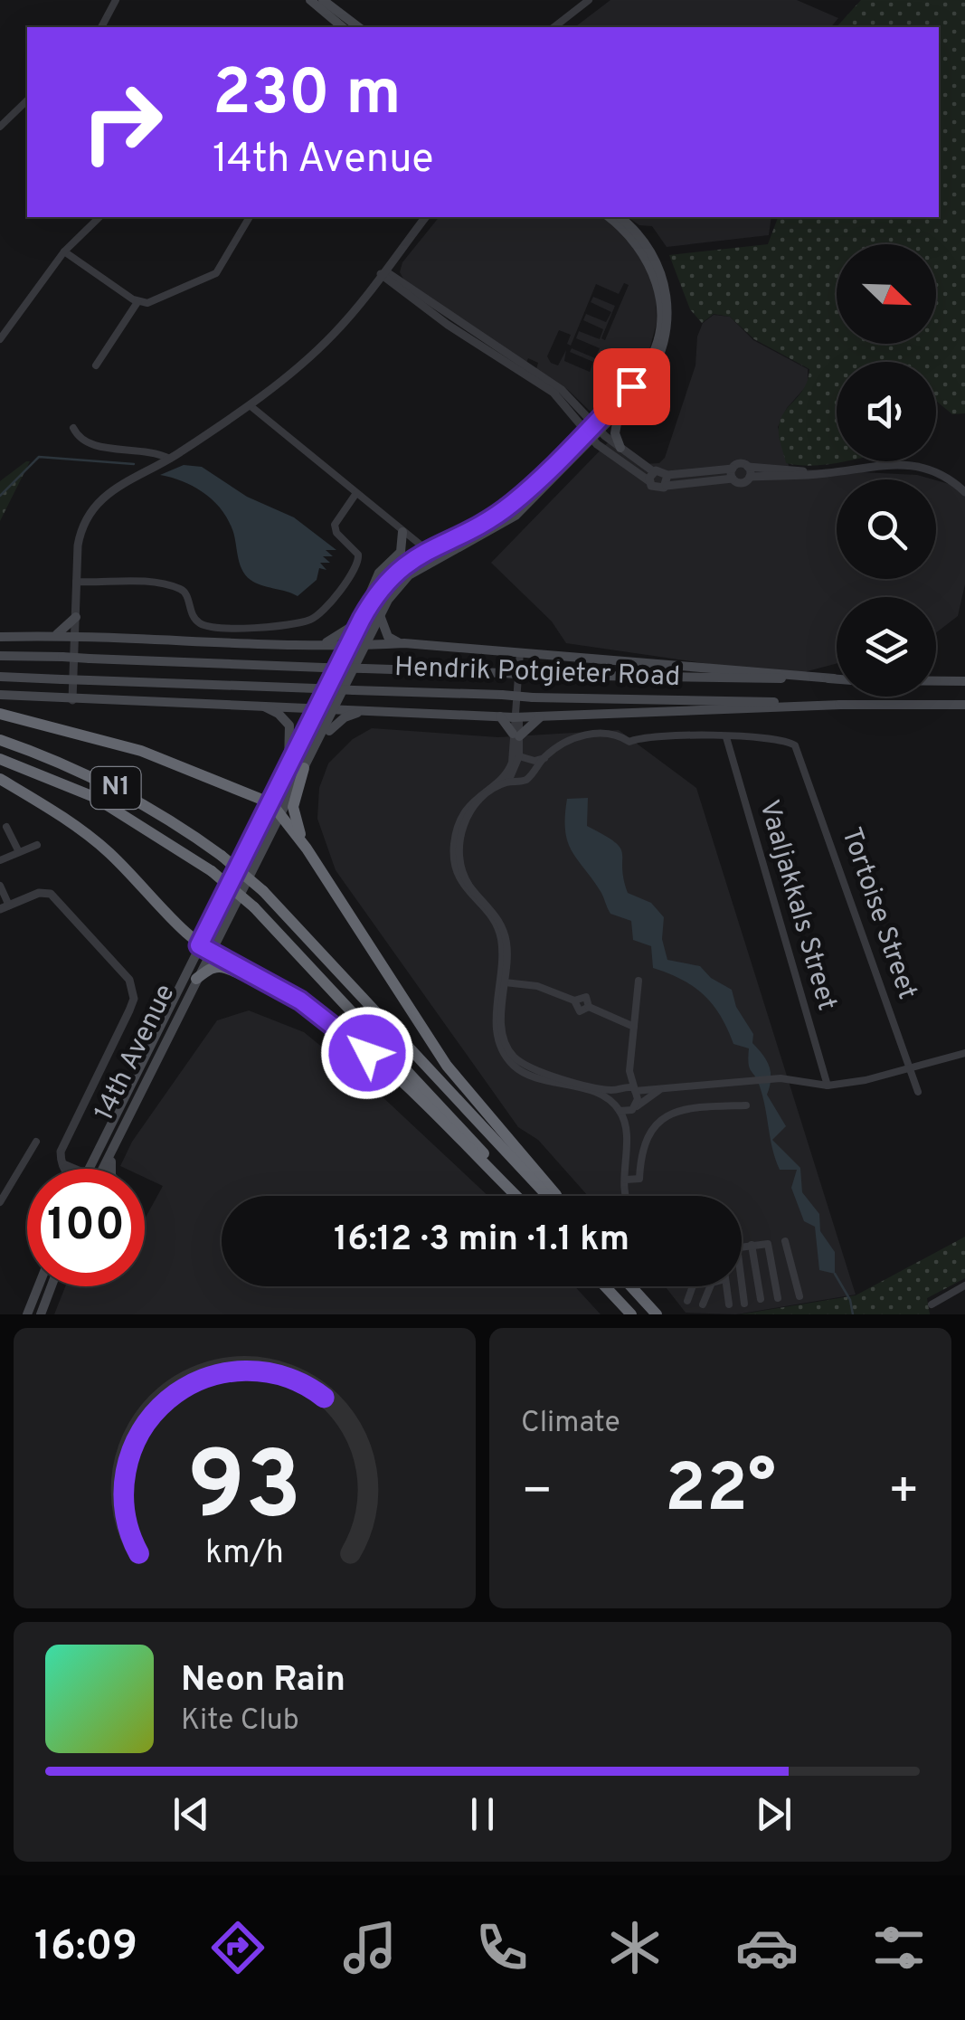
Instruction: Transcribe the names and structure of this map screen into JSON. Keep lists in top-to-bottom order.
{
  "streets": {
    "highway": ["N1"],
    "main road": ["Hendrik Potgieter Road", "14th Avenue"],
    "street": ["Vaaljakkals Street", "Tortoise Street"]
  },
  "crossings": [
    ["Vaaljakkals Street", "Tortoise Street"]
  ],
  "north": "bottom right",
  "page": {
    "turn": ["230 m", "14th Avenue"],
    "limit": "100",
    "trip": "16:12 · 3 min · 1.1 km",
    "tile": "Climate",
    "heat": ["−", "22°", "+"],
    "song": ["Neon Rain", "Kite Club"],
    "tabs": "16:09",
    "gauge": ["93", "km/h"]
  }
}
